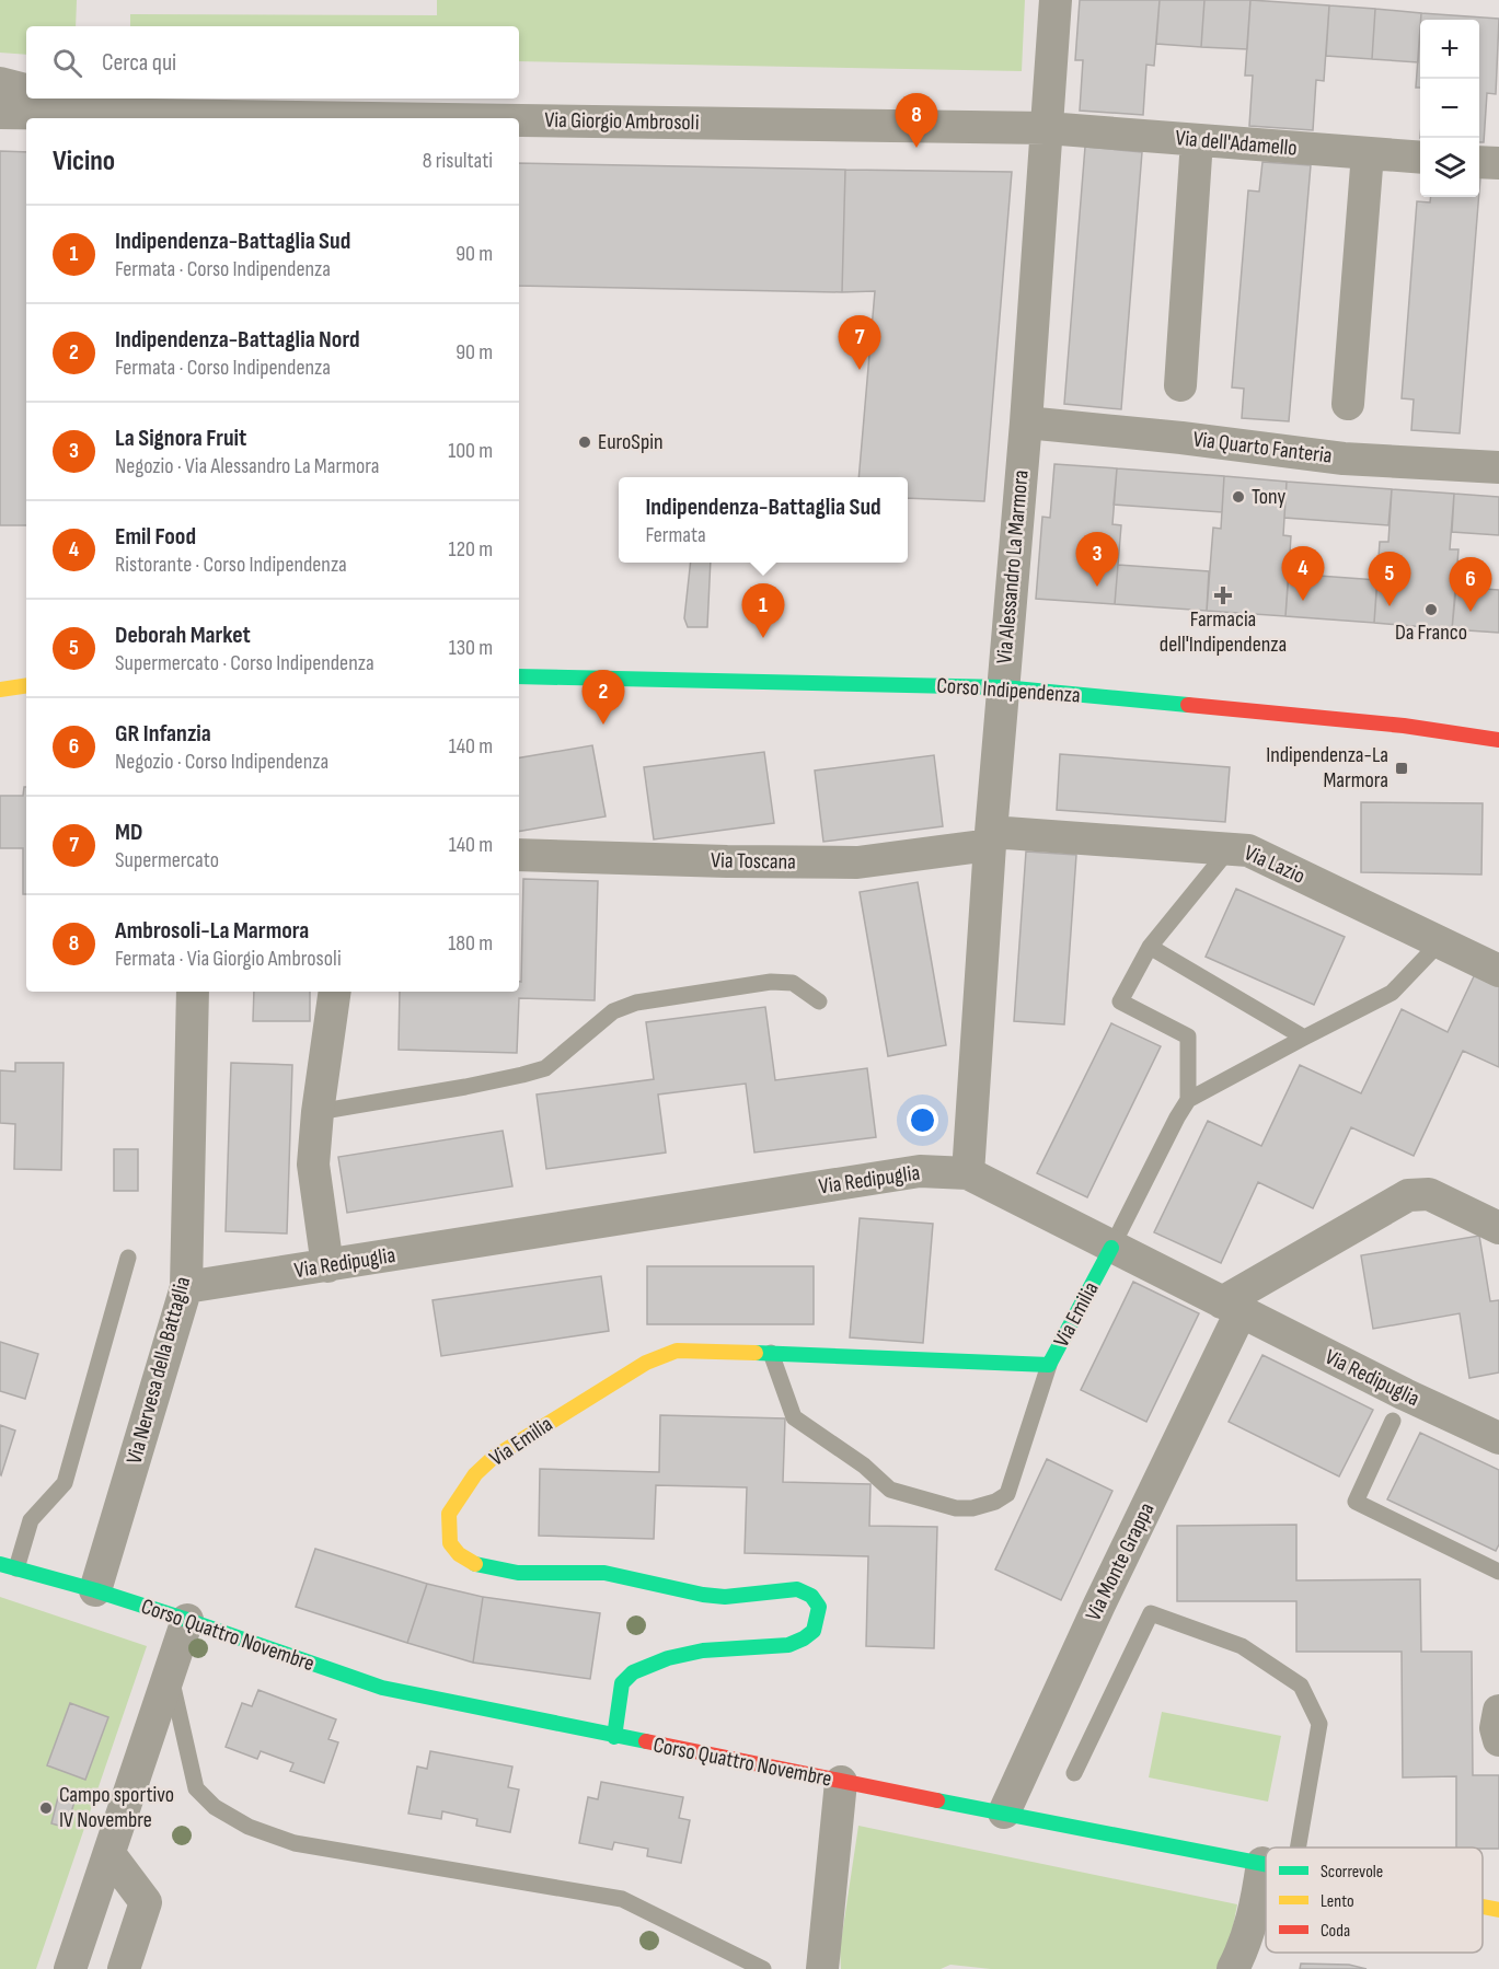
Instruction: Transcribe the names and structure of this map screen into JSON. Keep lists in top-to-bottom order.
{
  "streets": {
    "street": [
      "Via Giorgio Ambrosoli",
      "Via dell'Adamello",
      "Via Quarto Fanteria",
      "Via Alessandro La Marmora",
      "Corso Indipendenza",
      "Via Toscana",
      "Via Lazio",
      "Via Redipuglia",
      "Via Emilia",
      "Via Nervesa della Battaglia",
      "Via Monte Grappa",
      "Corso Quattro Novembre"
    ]
  },
  "crossings": [
    ["Via Giorgio Ambrosoli", "Via dell'Adamello"],
    ["Via Giorgio Ambrosoli", "Via Alessandro La Marmora"],
    ["Via dell'Adamello", "Via Alessandro La Marmora"],
    ["Via Quarto Fanteria", "Via Alessandro La Marmora"],
    ["Via Alessandro La Marmora", "Corso Indipendenza"],
    ["Via Alessandro La Marmora", "Via Toscana"],
    ["Via Alessandro La Marmora", "Via Lazio"],
    ["Via Alessandro La Marmora", "Via Redipuglia"],
    ["Via Toscana", "Via Lazio"],
    ["Via Redipuglia", "Via Emilia"],
    ["Via Redipuglia", "Via Nervesa della Battaglia"],
    ["Via Redipuglia", "Via Monte Grappa"],
    ["Via Emilia", "Corso Quattro Novembre"],
    ["Via Nervesa della Battaglia", "Corso Quattro Novembre"],
    ["Via Monte Grappa", "Corso Quattro Novembre"]
  ],
  "places": {
    "other": [
      "EuroSpin",
      "Tony",
      "Da Franco",
      "Campo sportivo IV Novembre"
    ],
    "health": ["Farmacia dell'Indipendenza"],
    "transit": ["Indipendenza-La Marmora"]
  },
  "legend": ["Scorrevole", "Lento", "Coda"],
  "page": {
    "map_buttons": ["+", "−"],
    "search": "Cerca qui",
    "pins": [
      "8",
      "7",
      "3",
      "4",
      "5",
      "6",
      "1",
      "2"
    ],
    "heading": ["Vicino", "8 risultati"],
    "list": [
      {
        "mark": "1",
        "name": "Indipendenza-Battaglia Sud",
        "note": "Fermata · Corso Indipendenza",
        "value": "90 m"
      },
      {
        "mark": "2",
        "name": "Indipendenza-Battaglia Nord",
        "note": "Fermata · Corso Indipendenza",
        "value": "90 m"
      },
      {
        "mark": "3",
        "name": "La Signora Fruit",
        "note": "Negozio · Via Alessandro La Marmora",
        "value": "100 m"
      },
      {
        "mark": "4",
        "name": "Emil Food",
        "note": "Ristorante · Corso Indipendenza",
        "value": "120 m"
      },
      {
        "mark": "5",
        "name": "Deborah Market",
        "note": "Supermercato · Corso Indipendenza",
        "value": "130 m"
      },
      {
        "mark": "6",
        "name": "GR Infanzia",
        "note": "Negozio · Corso Indipendenza",
        "value": "140 m"
      },
      {
        "mark": "7",
        "name": "MD",
        "note": "Supermercato",
        "value": "140 m"
      },
      {
        "mark": "8",
        "name": "Ambrosoli-La Marmora",
        "note": "Fermata · Via Giorgio Ambrosoli",
        "value": "180 m"
      }
    ],
    "popup": ["Indipendenza-Battaglia Sud", "Fermata"]
  }
}
